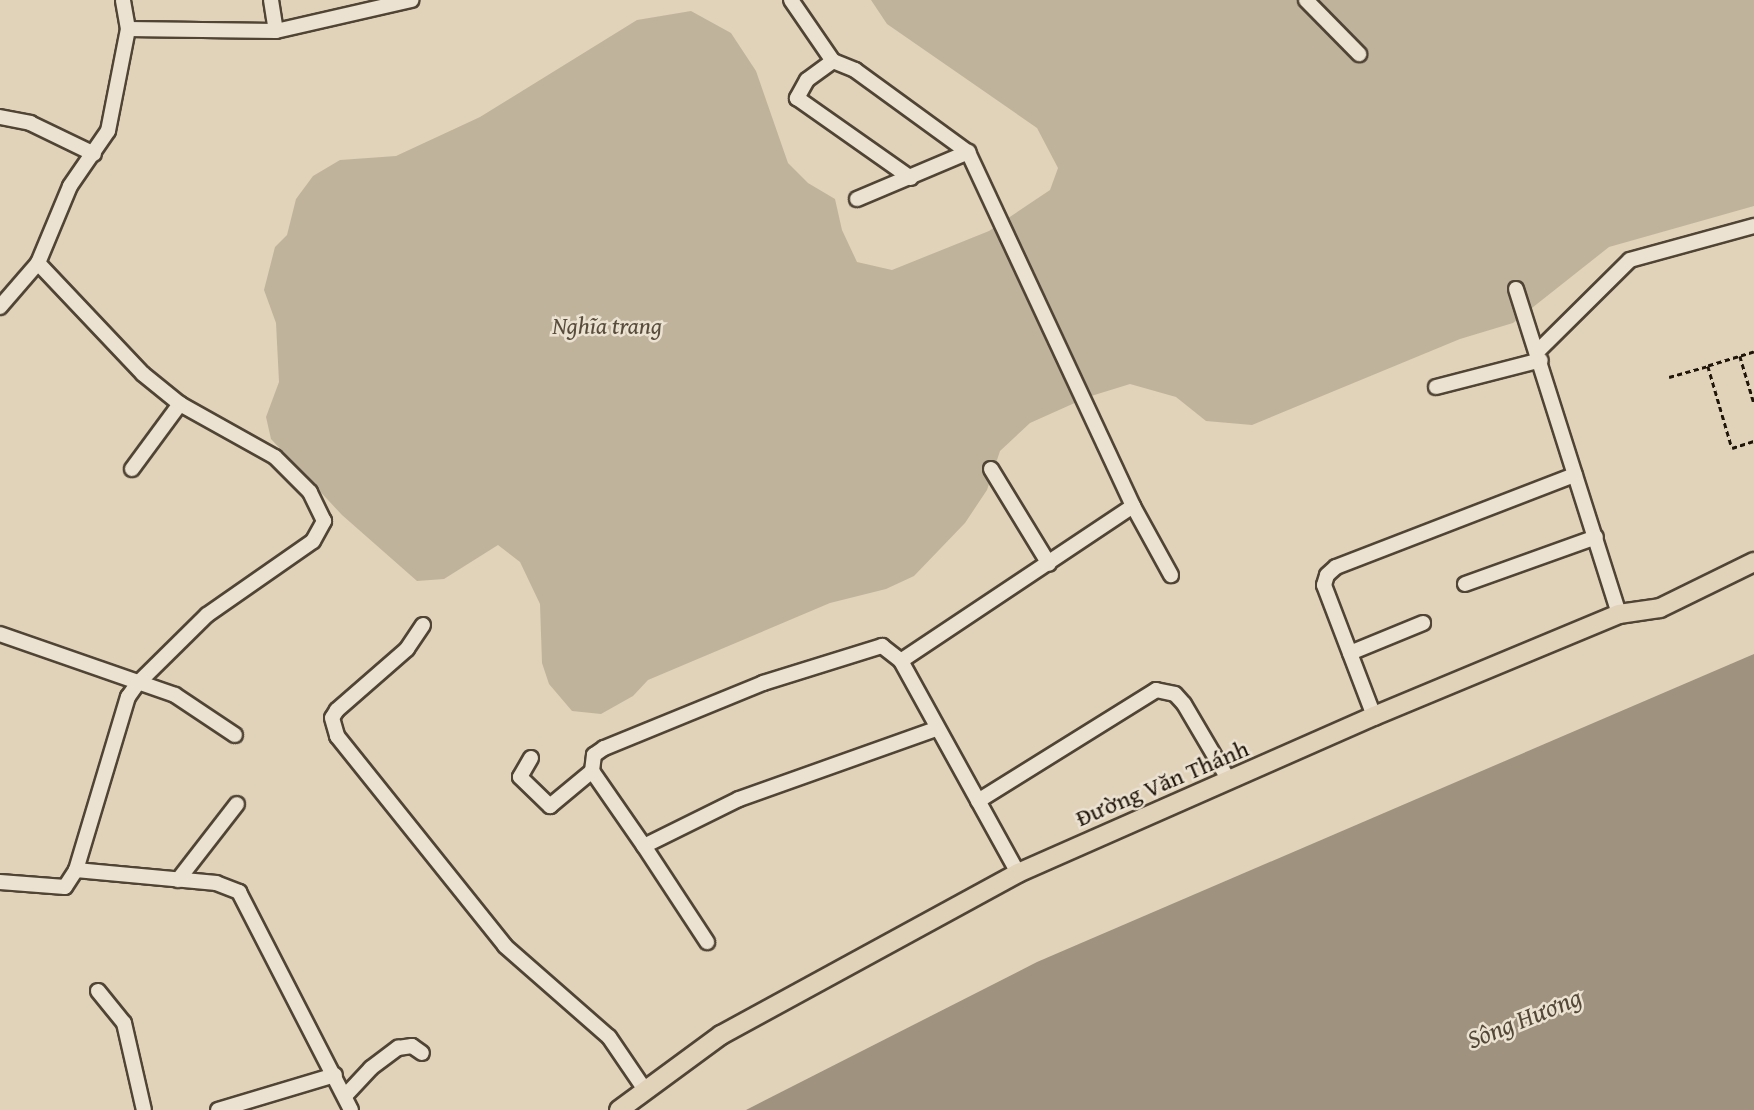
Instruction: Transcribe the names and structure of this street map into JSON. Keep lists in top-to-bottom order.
{
  "streets": {
    "main road": ["Đường Văn Thánh"]
  },
  "water": ["Sông Hương"],
  "parks": ["Nghĩa trang"]
}
